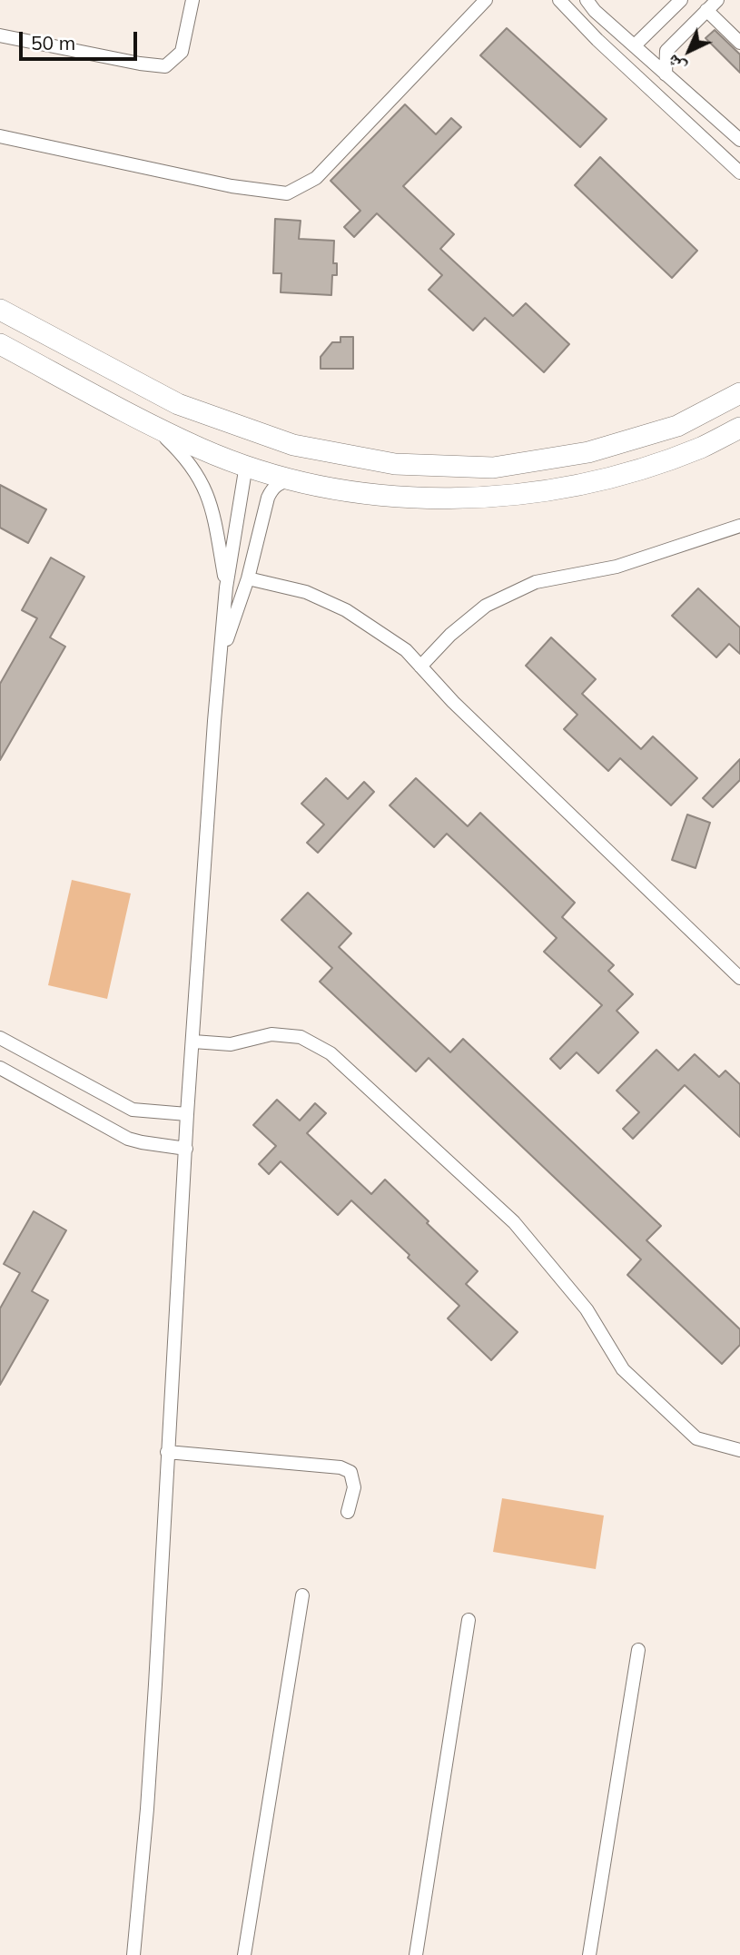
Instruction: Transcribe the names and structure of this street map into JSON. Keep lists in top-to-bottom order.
{
  "scale_bar": "50 m",
  "north": "bottom left"
}
